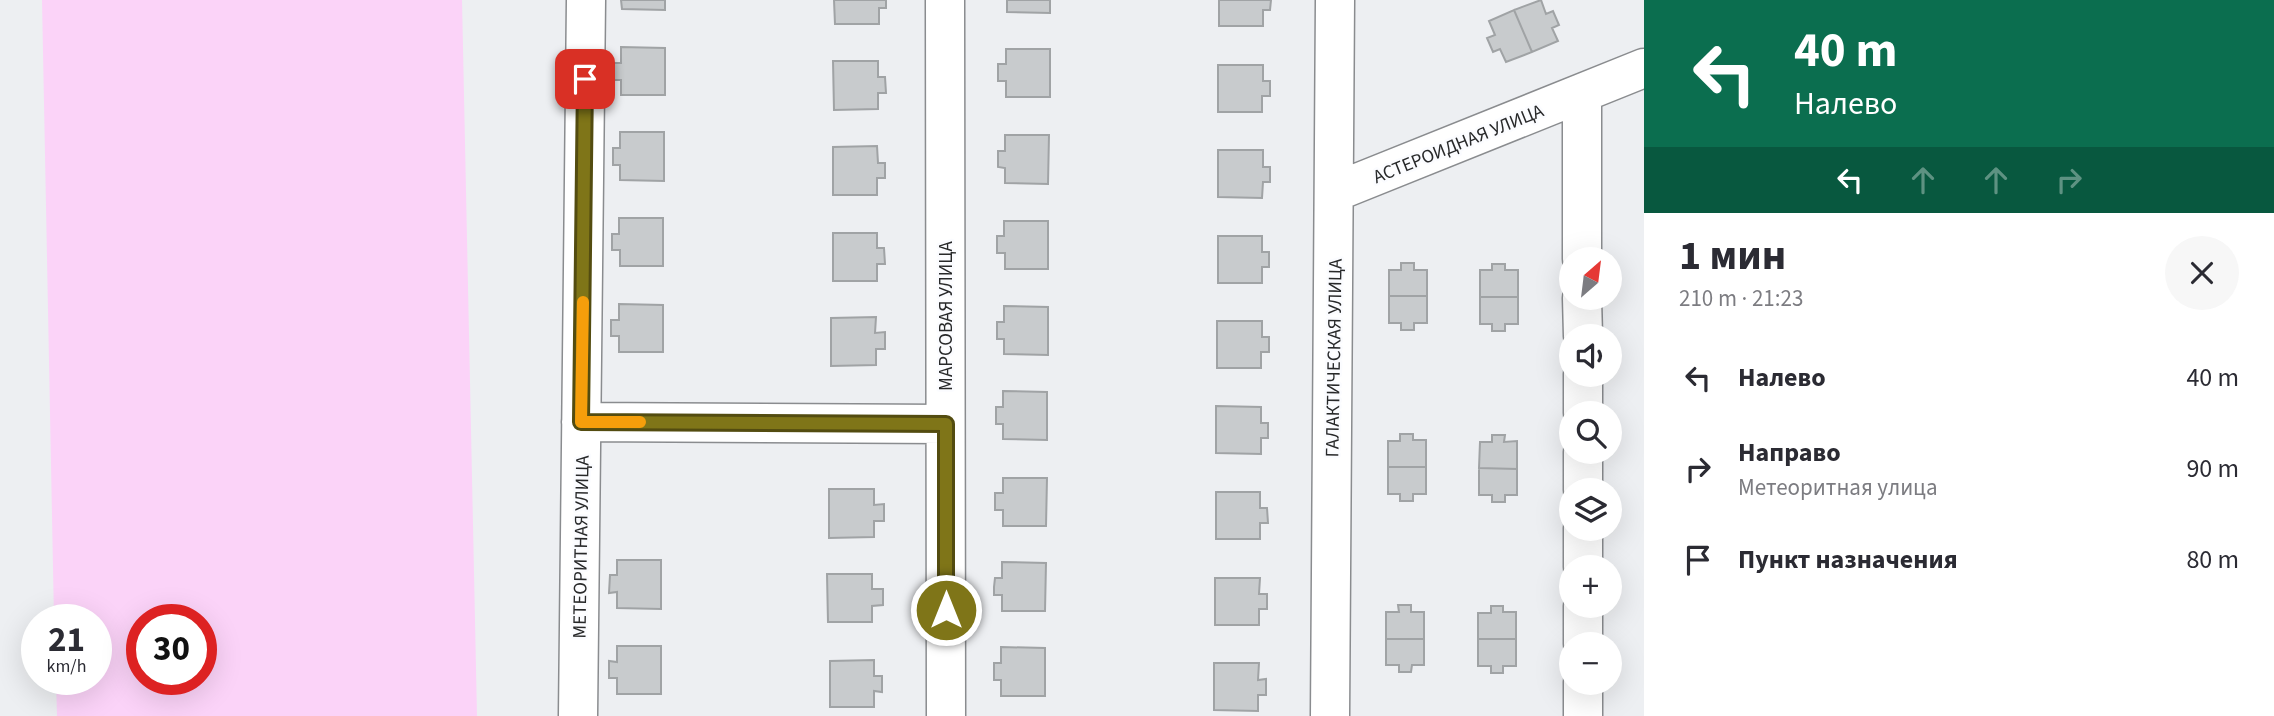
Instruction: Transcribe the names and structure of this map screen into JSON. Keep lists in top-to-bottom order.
{
  "streets": {
    "street": [
      "АСТЕРОИДНАЯ УЛИЦА",
      "МАРСОВАЯ УЛИЦА",
      "ГАЛАКТИЧЕСКАЯ УЛИЦА",
      "МЕТЕОРИТНАЯ УЛИЦА"
    ]
  },
  "crossings": [
    ["АСТЕРОИДНАЯ УЛИЦА", "ГАЛАКТИЧЕСКАЯ УЛИЦА"]
  ],
  "north": "top right",
  "page": {
    "turn": ["40 m", "Налево"],
    "heading": ["1 мин", "210 m · 21:23"],
    "map_buttons": ["+", "−"],
    "list": [
      {
        "name": "Налево",
        "value": "40 m"
      },
      {
        "name": "Направо",
        "note": "Метеоритная улица",
        "value": "90 m"
      },
      {
        "name": "Пункт назначения",
        "value": "80 m"
      }
    ],
    "speed": "21 km/h",
    "limit": "30"
  }
}
